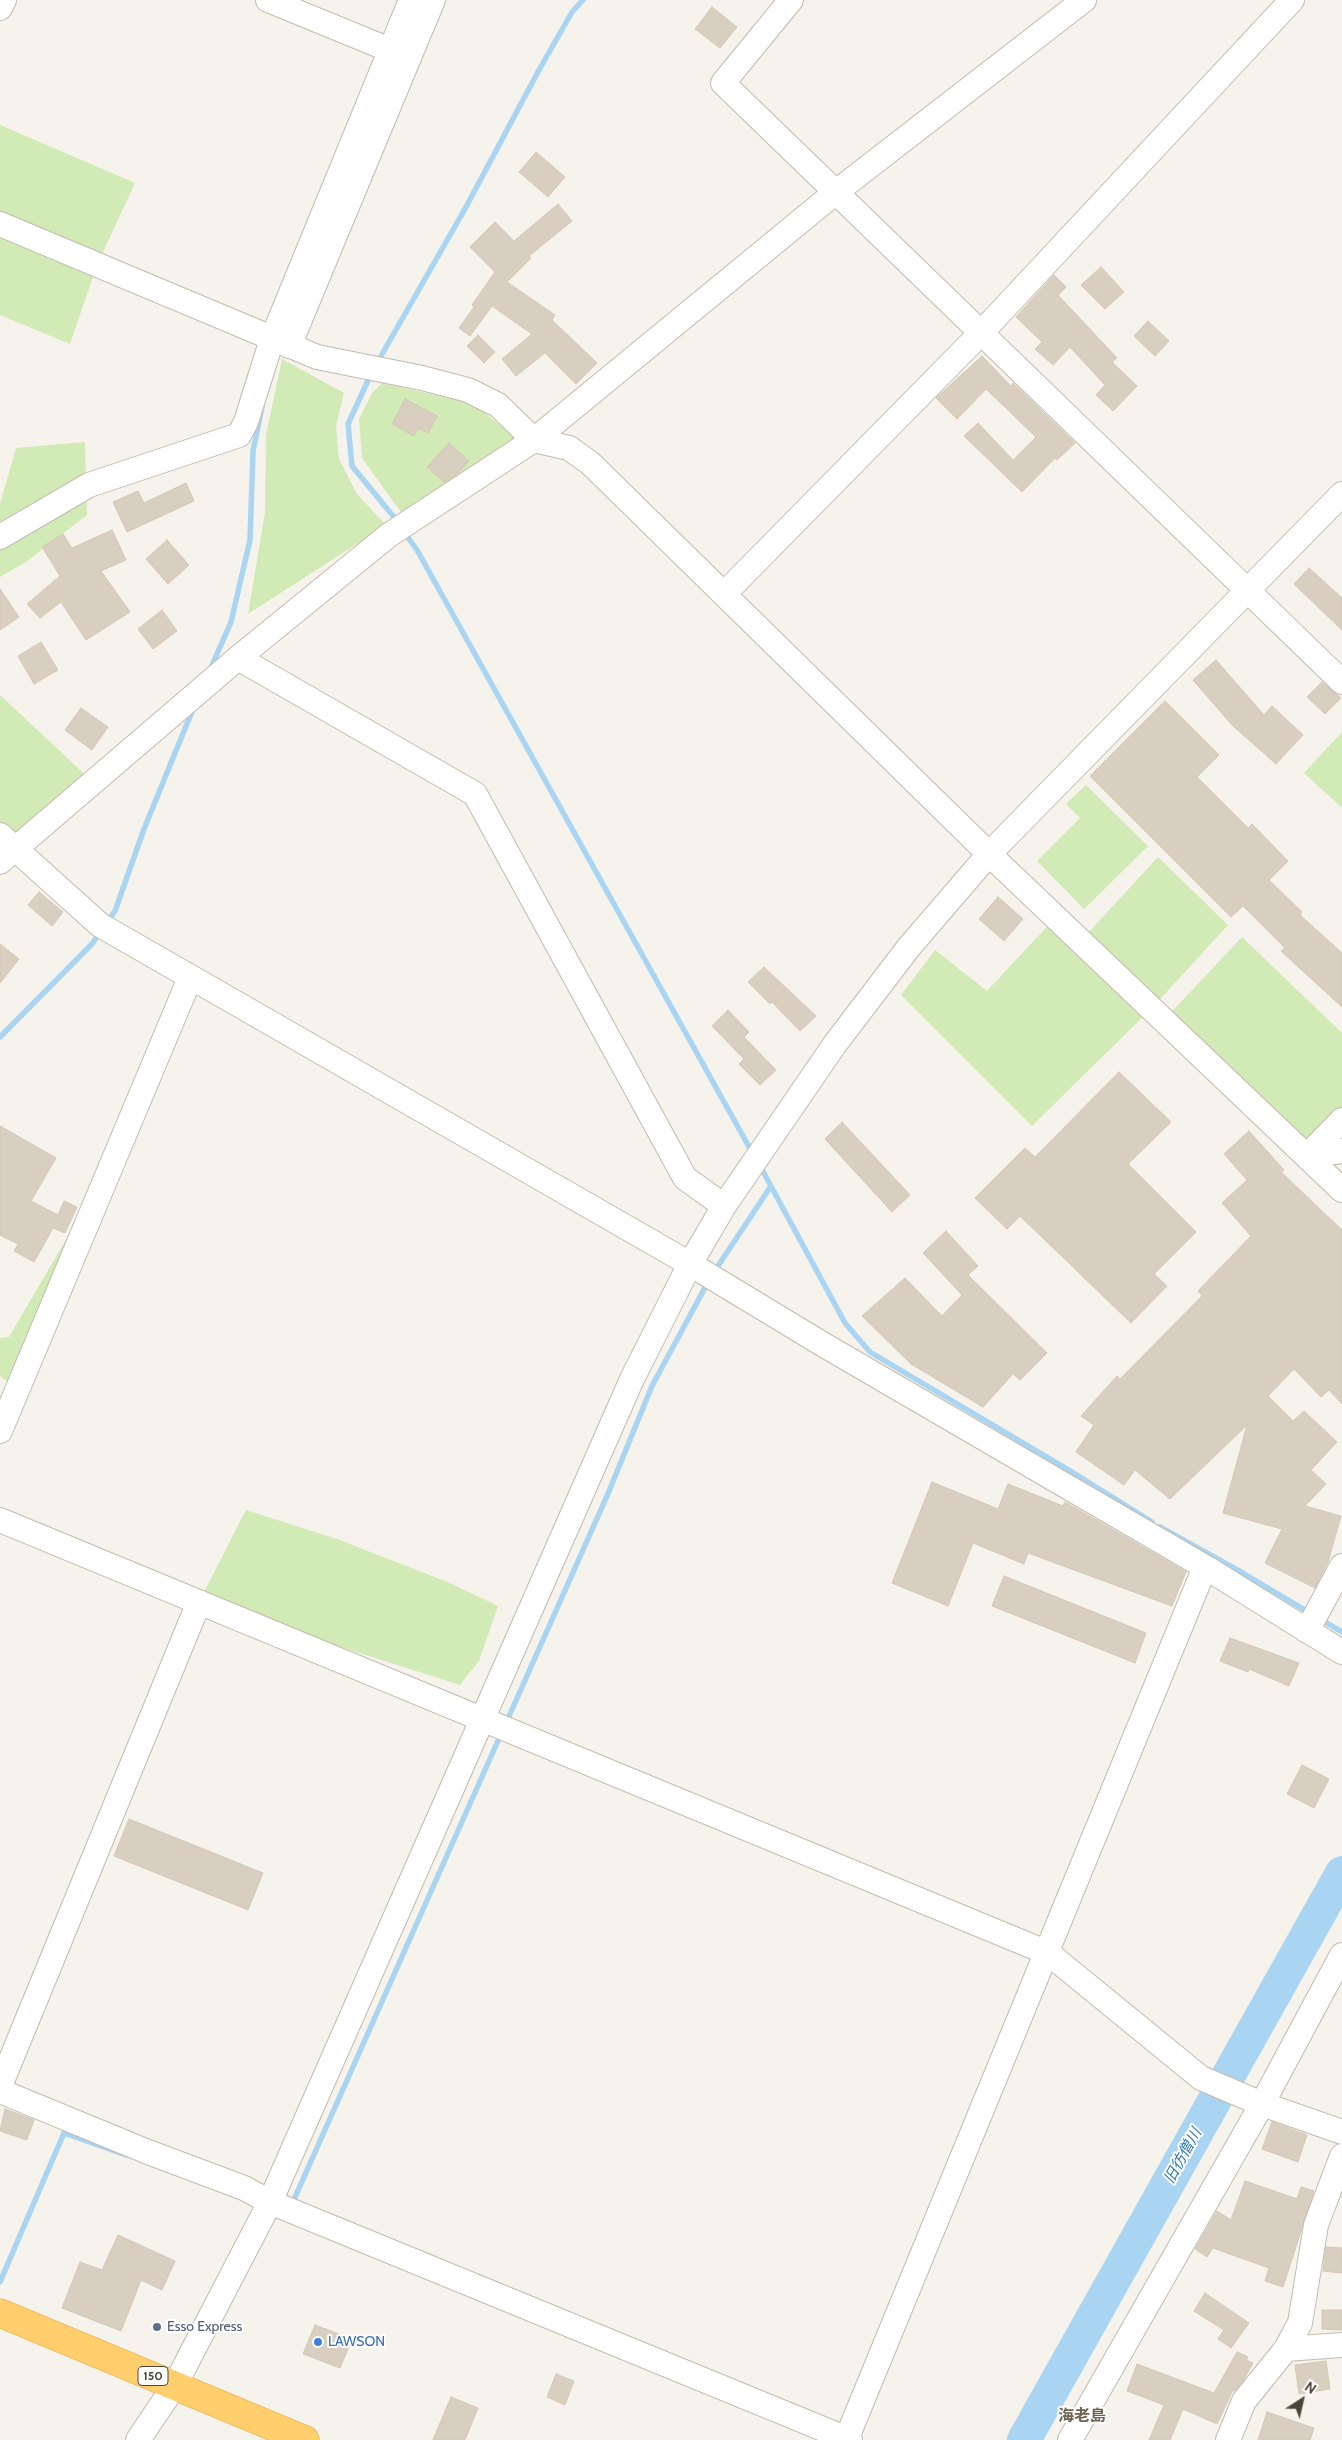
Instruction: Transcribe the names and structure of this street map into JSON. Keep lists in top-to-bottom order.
{
  "streets": {
    "highway": ["150"]
  },
  "districts": ["海老島"],
  "water": ["旧彷僧川"],
  "places": ["Esso Express", "LAWSON"],
  "north": "top right"
}
